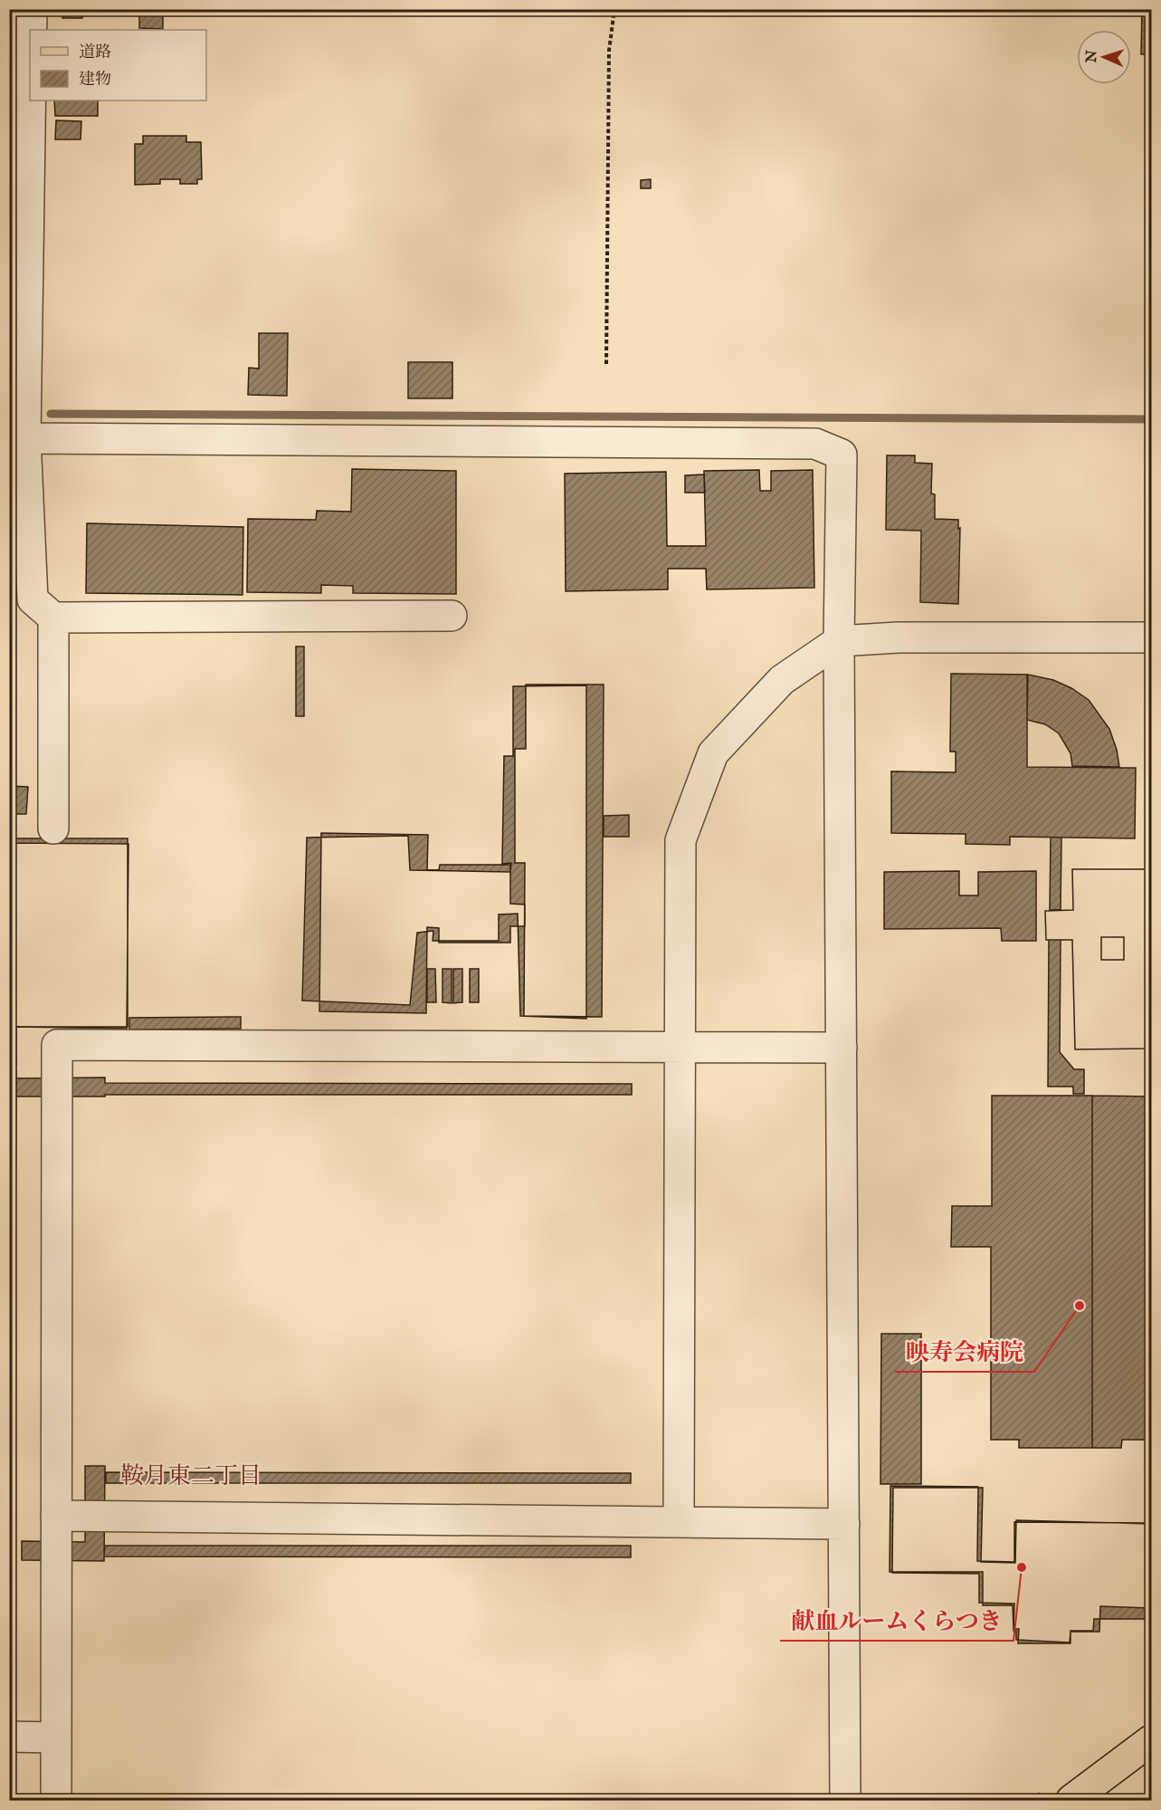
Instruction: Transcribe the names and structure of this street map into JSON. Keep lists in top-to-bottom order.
{
  "districts": ["鞍月東二丁目"],
  "places": ["映寿会病院", "献血ルームくらつき"],
  "legend": ["道路", "建物"],
  "north": "left"
}
